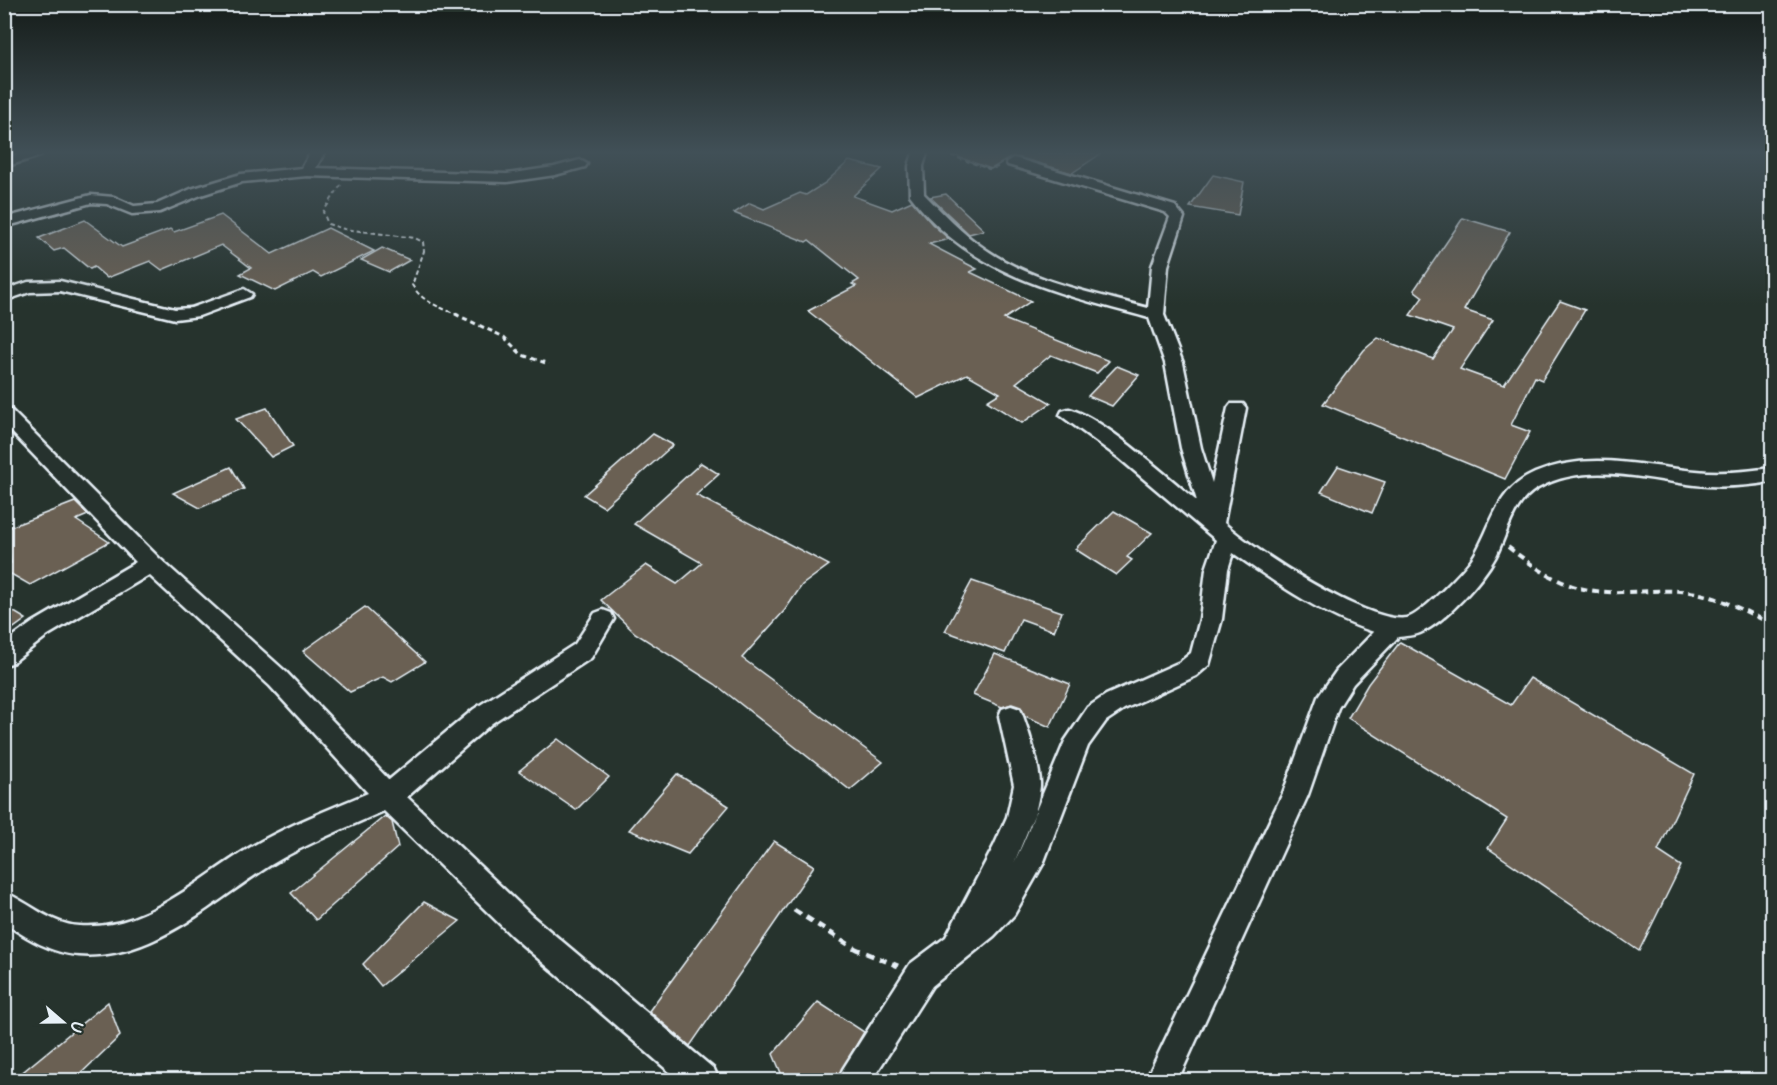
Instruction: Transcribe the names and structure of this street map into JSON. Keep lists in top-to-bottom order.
{
  "north": "right"
}
